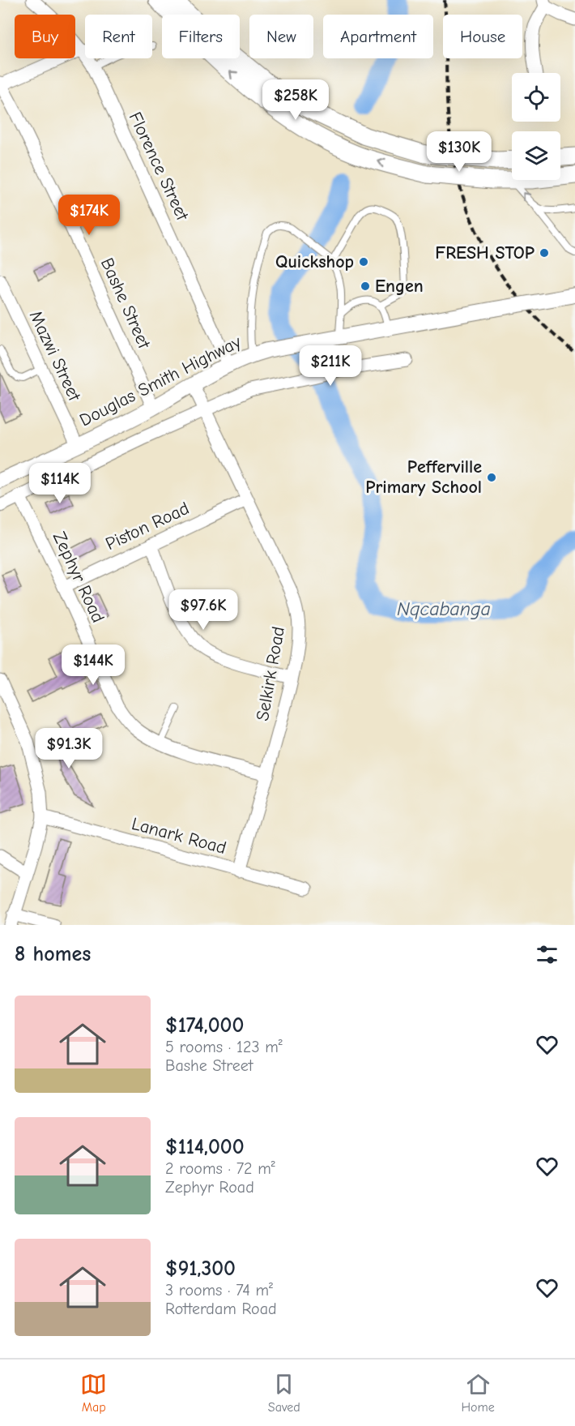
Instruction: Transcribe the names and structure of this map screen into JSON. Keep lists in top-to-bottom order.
{
  "streets": {
    "street": [
      "Florence Street",
      "Bashe Street",
      "Mazwi Street",
      "Douglas Smith Highway",
      "Piston Road",
      "Zephyr Road",
      "Selkirk Road",
      "Lanark Road"
    ]
  },
  "crossings": [
    ["Florence Street", "Douglas Smith Highway"],
    ["Bashe Street", "Douglas Smith Highway"],
    ["Mazwi Street", "Douglas Smith Highway"],
    ["Douglas Smith Highway", "Selkirk Road"],
    ["Piston Road", "Zephyr Road"],
    ["Piston Road", "Selkirk Road"],
    ["Zephyr Road", "Selkirk Road"],
    ["Selkirk Road", "Lanark Road"]
  ],
  "water": ["Nqcabanga"],
  "places": [
    "FRESH STOP",
    "Quickshop",
    "Engen",
    "Pefferville Primary School"
  ],
  "page": {
    "chip": [
      "Buy",
      "Rent",
      "Filters",
      "New",
      "Apartment",
      "House"
    ],
    "price": [
      "$258K",
      "$130K",
      "$174K",
      "$211K",
      "$114K",
      "$97.6K",
      "$144K",
      "$91.3K"
    ],
    "heading": "8 homes",
    "list": [
      {
        "name": "$174,000",
        "note": "5 rooms · 123 m² · Bashe Street"
      },
      {
        "name": "$114,000",
        "note": "2 rooms · 72 m² · Zephyr Road"
      },
      {
        "name": "$91,300",
        "note": "3 rooms · 74 m² · Rotterdam Road"
      }
    ],
    "tabs": ["Map", "Saved", "Home"]
  }
}
